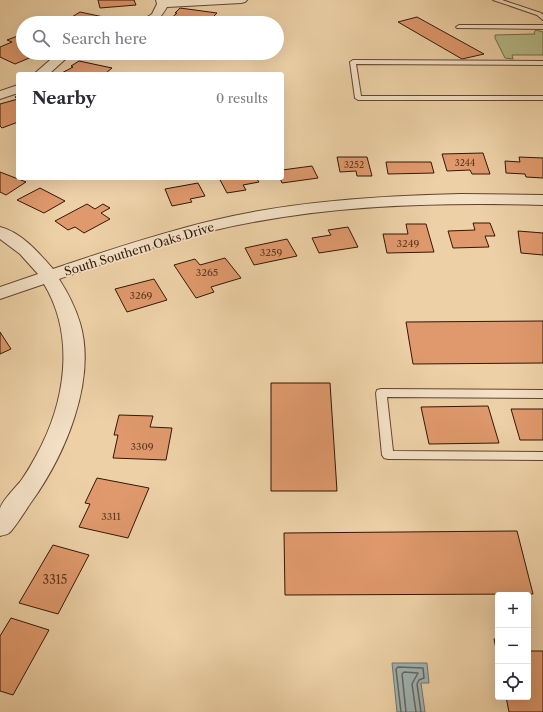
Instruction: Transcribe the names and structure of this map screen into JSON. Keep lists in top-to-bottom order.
{
  "streets": {
    "street": ["South Southern Oaks Drive"]
  },
  "house_numbers": [
    "3244",
    "3252",
    "3249",
    "3259",
    "3265",
    "3269",
    "3309",
    "3311",
    "3315"
  ],
  "page": {
    "search": "Search here",
    "heading": ["Nearby", "0 results"],
    "map_buttons": ["+", "−"]
  }
}
